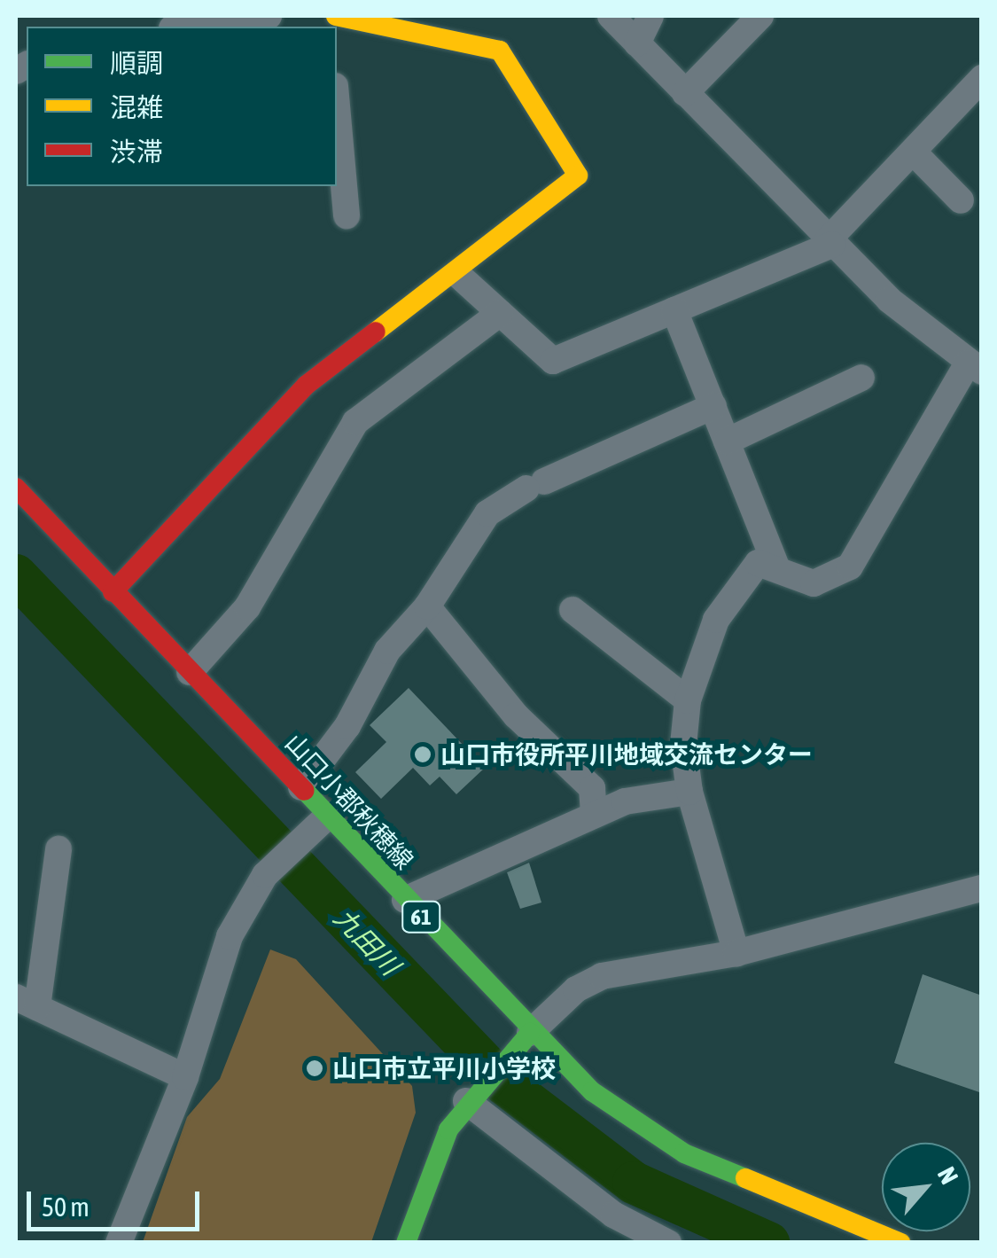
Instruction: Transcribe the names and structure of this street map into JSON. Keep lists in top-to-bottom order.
{
  "streets": {
    "main road": ["山口小郡秋穂線", "61"]
  },
  "water": ["九田川"],
  "places": ["山口市役所平川地域交流センター", "山口市立平川小学校"],
  "legend": ["順調", "混雑", "渋滞"],
  "scale_bar": "50 m",
  "north": "top right"
}
